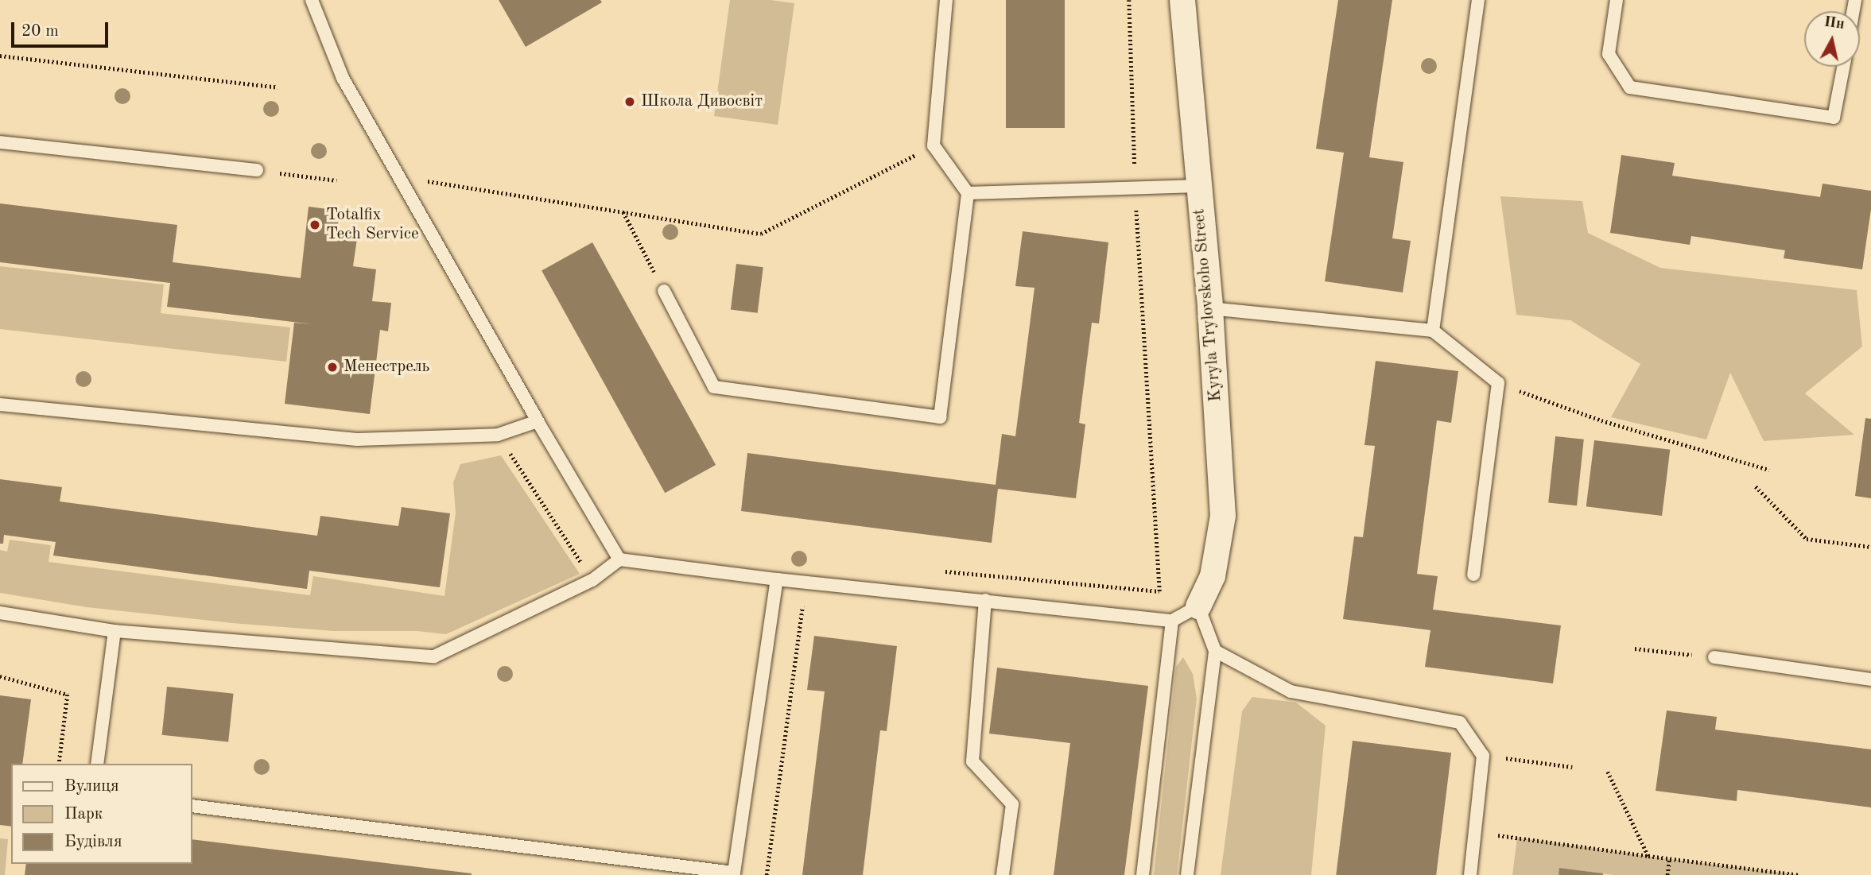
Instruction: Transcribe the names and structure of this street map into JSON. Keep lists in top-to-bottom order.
{
  "streets": {
    "street": ["Kyryla Trylovskoho Street"]
  },
  "places": ["Школа Дивосвіт", "Totalfix Tech Service", "Менестрель"],
  "legend": ["Вулиця", "Парк", "Будівля"],
  "scale_bar": "20 m",
  "north": "top"
}
